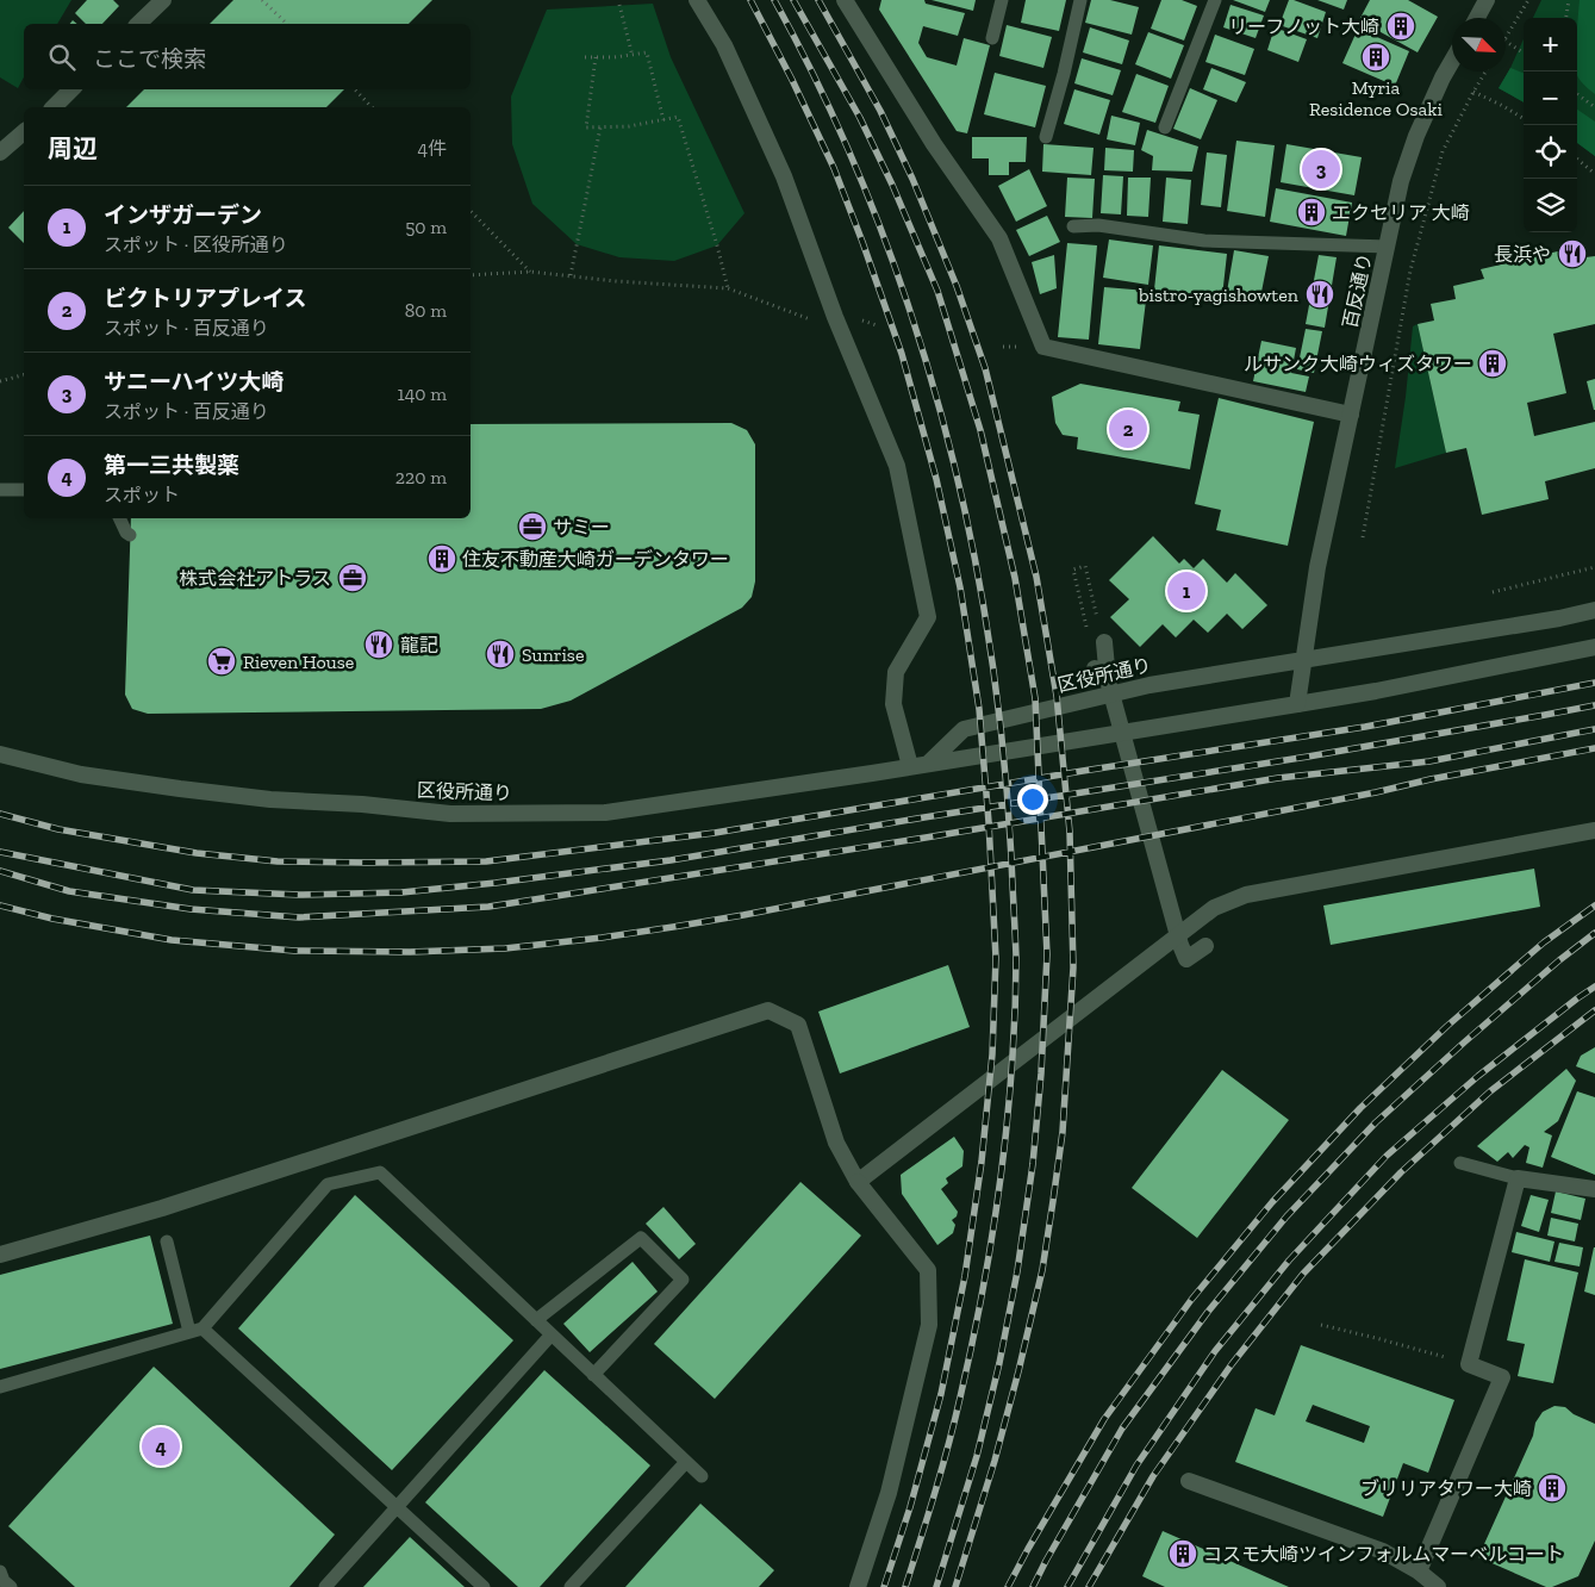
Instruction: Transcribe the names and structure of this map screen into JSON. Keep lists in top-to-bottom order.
{
  "streets": {
    "street": ["百反通り", "区役所通り"]
  },
  "crossings": [
    ["百反通り", "区役所通り"]
  ],
  "places": {
    "building": [
      "リーフノット大崎",
      "Myria Residence Osaki",
      "エクセリア 大崎",
      "ルサンク大崎ウィズタワー",
      "住友不動産大崎ガーデンタワー",
      "ブリリアタワー大崎",
      "コスモ大崎ツインフォルムマーベルコート"
    ],
    "restaurant": [
      "長浜や",
      "bistro-yagishowten",
      "龍記",
      "Sunrise"
    ],
    "office": ["サミー", "株式会社アトラス"],
    "supermarket": ["Rieven House"]
  },
  "north": "bottom right",
  "page": {
    "map_buttons": ["+", "−"],
    "search": "ここで検索",
    "heading": ["周辺", "4件"],
    "pins": [
      "3",
      "2",
      "1",
      "4"
    ],
    "list": [
      {
        "mark": "1",
        "name": "インザガーデン",
        "note": "スポット · 区役所通り",
        "value": "50 m"
      },
      {
        "mark": "2",
        "name": "ビクトリアプレイス",
        "note": "スポット · 百反通り",
        "value": "80 m"
      },
      {
        "mark": "3",
        "name": "サニーハイツ大崎",
        "note": "スポット · 百反通り",
        "value": "140 m"
      },
      {
        "mark": "4",
        "name": "第一三共製薬",
        "note": "スポット",
        "value": "220 m"
      }
    ]
  }
}
